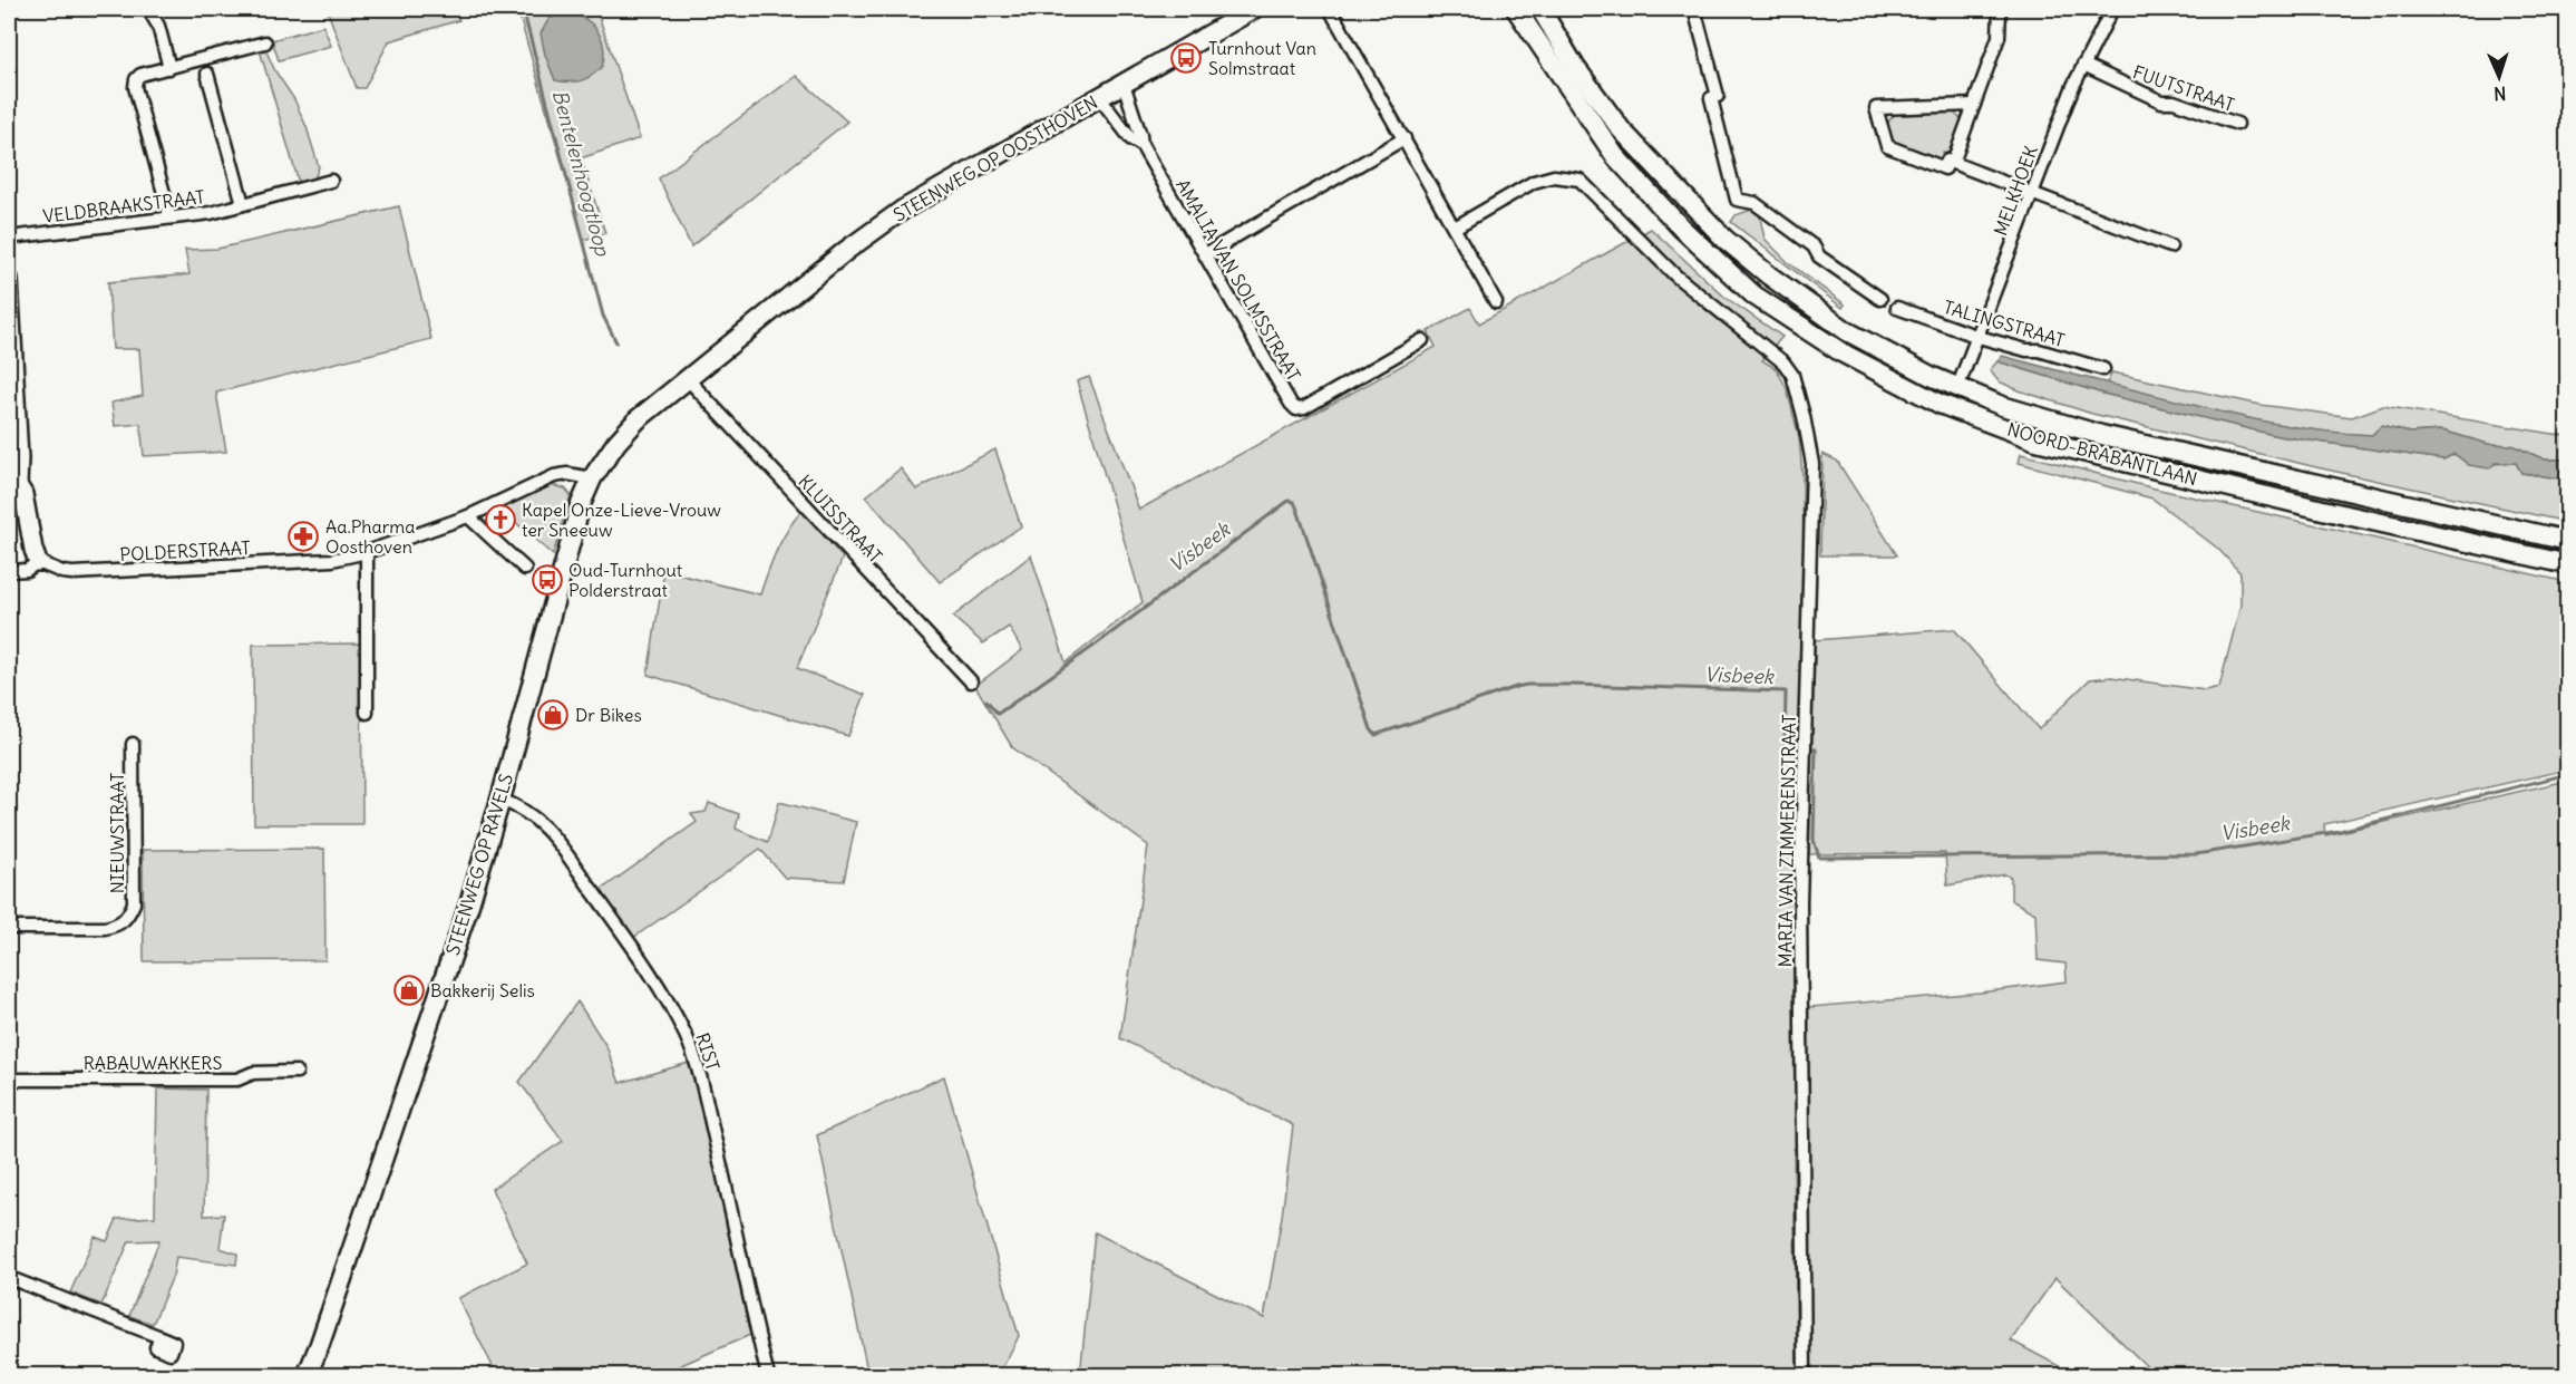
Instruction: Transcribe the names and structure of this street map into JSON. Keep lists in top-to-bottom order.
{
  "streets": {
    "main road": ["STEENWEG OP OOSTHOVEN", "NOORD-BRABANTLAAN", "STEENWEG OP RAVELS"],
    "street": [
      "FUUTSTRAAT",
      "MELKHOEK",
      "VELDBRAAKSTRAAT",
      "AMALIA VAN SOLMSSTRAAT",
      "TALINGSTRAAT",
      "KLUISSTRAAT",
      "POLDERSTRAAT",
      "NIEUWSTRAAT",
      "MARIA VAN ZIMMERENSTRAAT",
      "RIST",
      "RABAUWAKKERS"
    ]
  },
  "crossings": [
    ["FUUTSTRAAT", "MELKHOEK"],
    ["STEENWEG OP OOSTHOVEN", "AMALIA VAN SOLMSSTRAAT"],
    ["STEENWEG OP OOSTHOVEN", "KLUISSTRAAT"],
    ["STEENWEG OP OOSTHOVEN", "STEENWEG OP RAVELS"],
    ["MELKHOEK", "TALINGSTRAAT"],
    ["MELKHOEK", "NOORD-BRABANTLAAN"],
    ["KLUISSTRAAT", "STEENWEG OP RAVELS"],
    ["POLDERSTRAAT", "STEENWEG OP RAVELS"],
    ["STEENWEG OP RAVELS", "RIST"]
  ],
  "water": ["Bentelenhoogtloop", "Visbeek"],
  "places": {
    "bus stop": ["Turnhout Van Solmstraat", "Oud-Turnhout Polderstraat"],
    "church": ["Kapel Onze-Lieve-Vrouw ter Sneeuw"],
    "pharmacy": ["Aa.Pharma Oosthoven"],
    "shop": ["Dr Bikes", "Bakkerij Selis"]
  },
  "north": "bottom"
}
